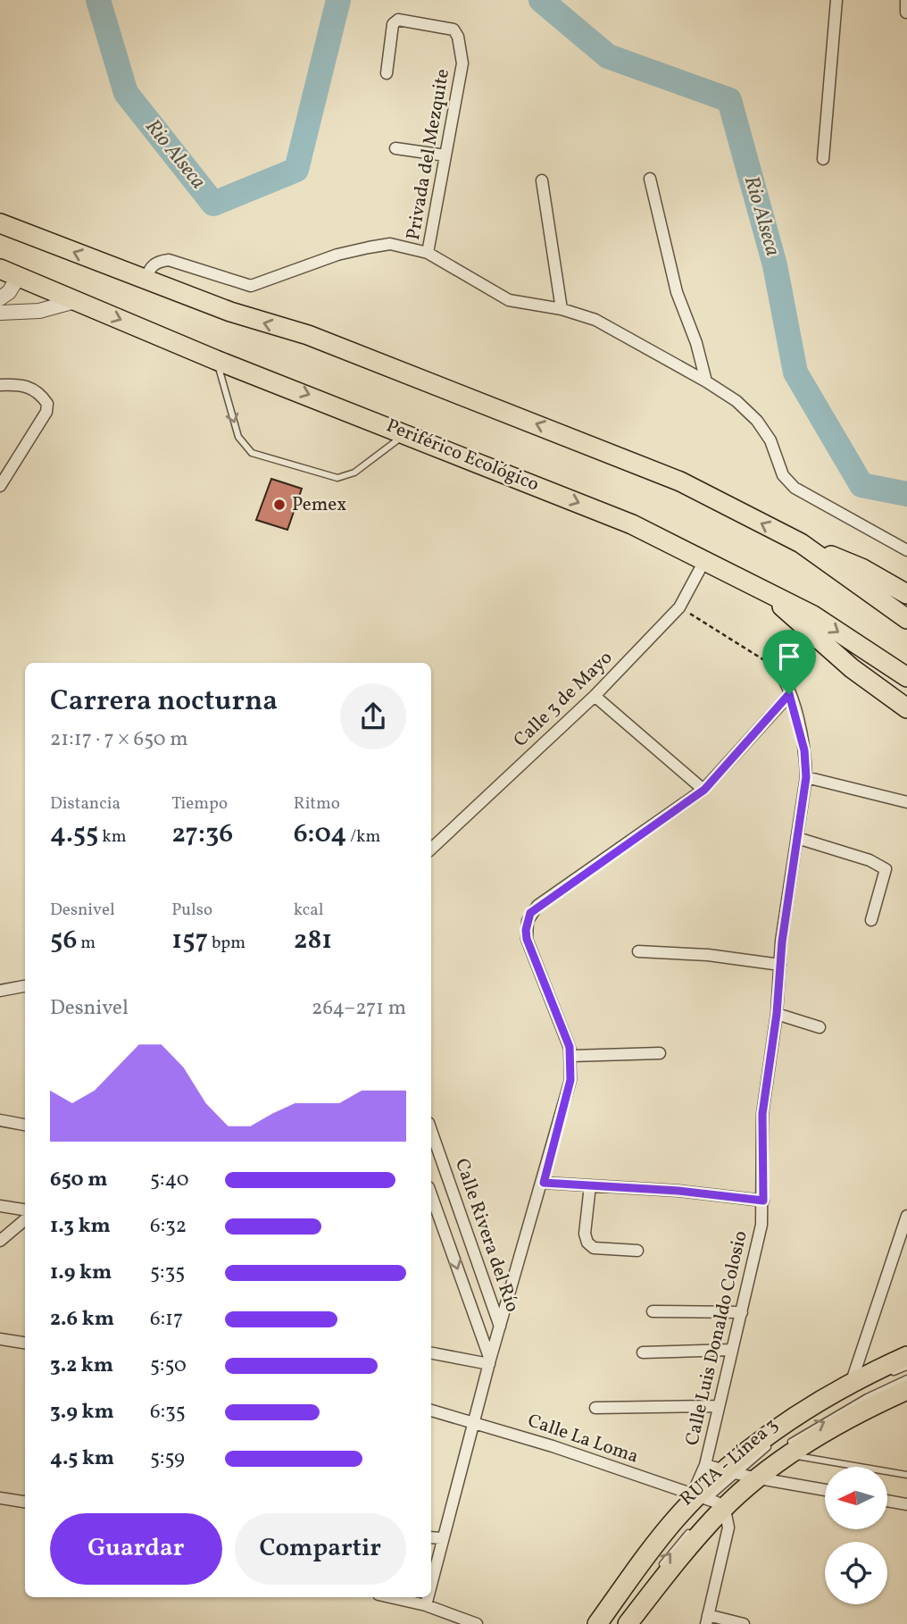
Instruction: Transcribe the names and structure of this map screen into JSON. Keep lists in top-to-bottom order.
{
  "streets": {
    "main road": ["Periférico Ecológico"],
    "street": [
      "Privada del Mezquite",
      "Calle 3 de Mayo",
      "Calle Rivera del Río",
      "Calle Luis Donaldo Colosio",
      "Calle La Loma"
    ],
    "lane": ["RUTA - Línea 3"]
  },
  "crossings": [
    ["Periférico Ecológico", "Calle 3 de Mayo"],
    ["Calle Rivera del Río", "Calle La Loma"],
    ["Calle Luis Donaldo Colosio", "Calle La Loma"],
    ["Calle Luis Donaldo Colosio", "RUTA - Línea 3"]
  ],
  "water": ["Rio Alseca"],
  "places": ["Pemex"],
  "north": "left",
  "page": {
    "heading": ["Carrera nocturna", "21:17 · 7 × 650 m"],
    "stats": [
      ["Distancia", "4.55 km"],
      ["Tiempo", "27:36"],
      ["Ritmo", "6:04 /km"],
      ["Desnivel", "56 m"],
      ["Pulso", "157 bpm"],
      ["kcal", "281"]
    ],
    "chart": ["Desnivel", "264–271 m"],
    "list": [
      {
        "name": "650 m",
        "note": "5:40"
      },
      {
        "name": "1.3 km",
        "note": "6:32"
      },
      {
        "name": "1.9 km",
        "note": "5:35"
      },
      {
        "name": "2.6 km",
        "note": "6:17"
      },
      {
        "name": "3.2 km",
        "note": "5:50"
      },
      {
        "name": "3.9 km",
        "note": "6:35"
      },
      {
        "name": "4.5 km",
        "note": "5:59"
      }
    ],
    "buttons": ["Guardar", "Compartir"]
  }
}
